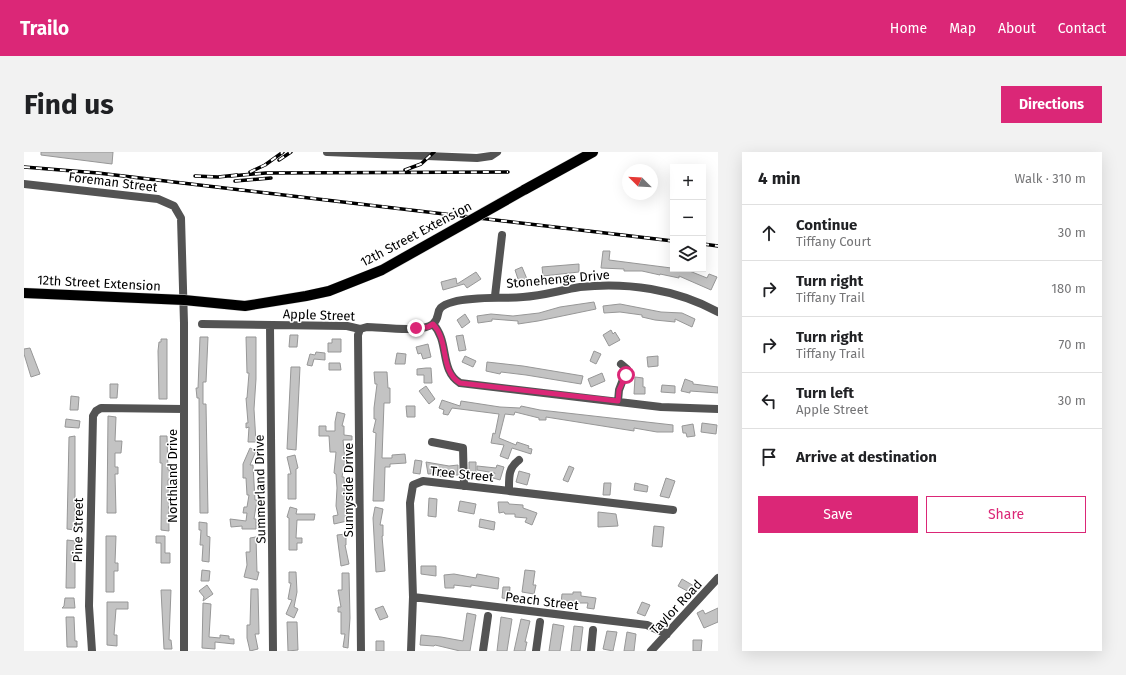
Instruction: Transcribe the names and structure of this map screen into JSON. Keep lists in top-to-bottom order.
{
  "streets": {
    "main road": ["12th Street Extension"],
    "street": [
      "Foreman Street",
      "Stonehenge Drive",
      "Apple Street",
      "Tree Street",
      "Northland Drive",
      "Summerland Drive",
      "Sunnyside Drive",
      "Pine Street",
      "Peach Street",
      "Taylor Road"
    ]
  },
  "crossings": [
    ["Foreman Street", "12th Street Extension"],
    ["Foreman Street", "Northland Drive"],
    ["12th Street Extension", "Northland Drive"],
    ["Stonehenge Drive", "Apple Street"],
    ["Apple Street", "Summerland Drive"],
    ["Apple Street", "Sunnyside Drive"],
    ["Tree Street", "Peach Street"],
    ["Northland Drive", "Pine Street"],
    ["Peach Street", "Taylor Road"]
  ],
  "north": "top left",
  "page": {
    "header": "Trailo",
    "nav": [
      "Home",
      "Map",
      "About",
      "Contact"
    ],
    "buttons": [
      "Directions",
      ["Save", "Share"]
    ],
    "title": "Find us",
    "heading": ["4 min", "Walk · 310 m"],
    "map_buttons": ["+", "−"],
    "list": [
      ["Continue", "Tiffany Court", "30 m"],
      ["Turn right", "Tiffany Trail", "180 m"],
      ["Turn right", "Tiffany Trail", "70 m"],
      ["Turn left", "Apple Street", "30 m"],
      "Arrive at destination"
    ]
  }
}
